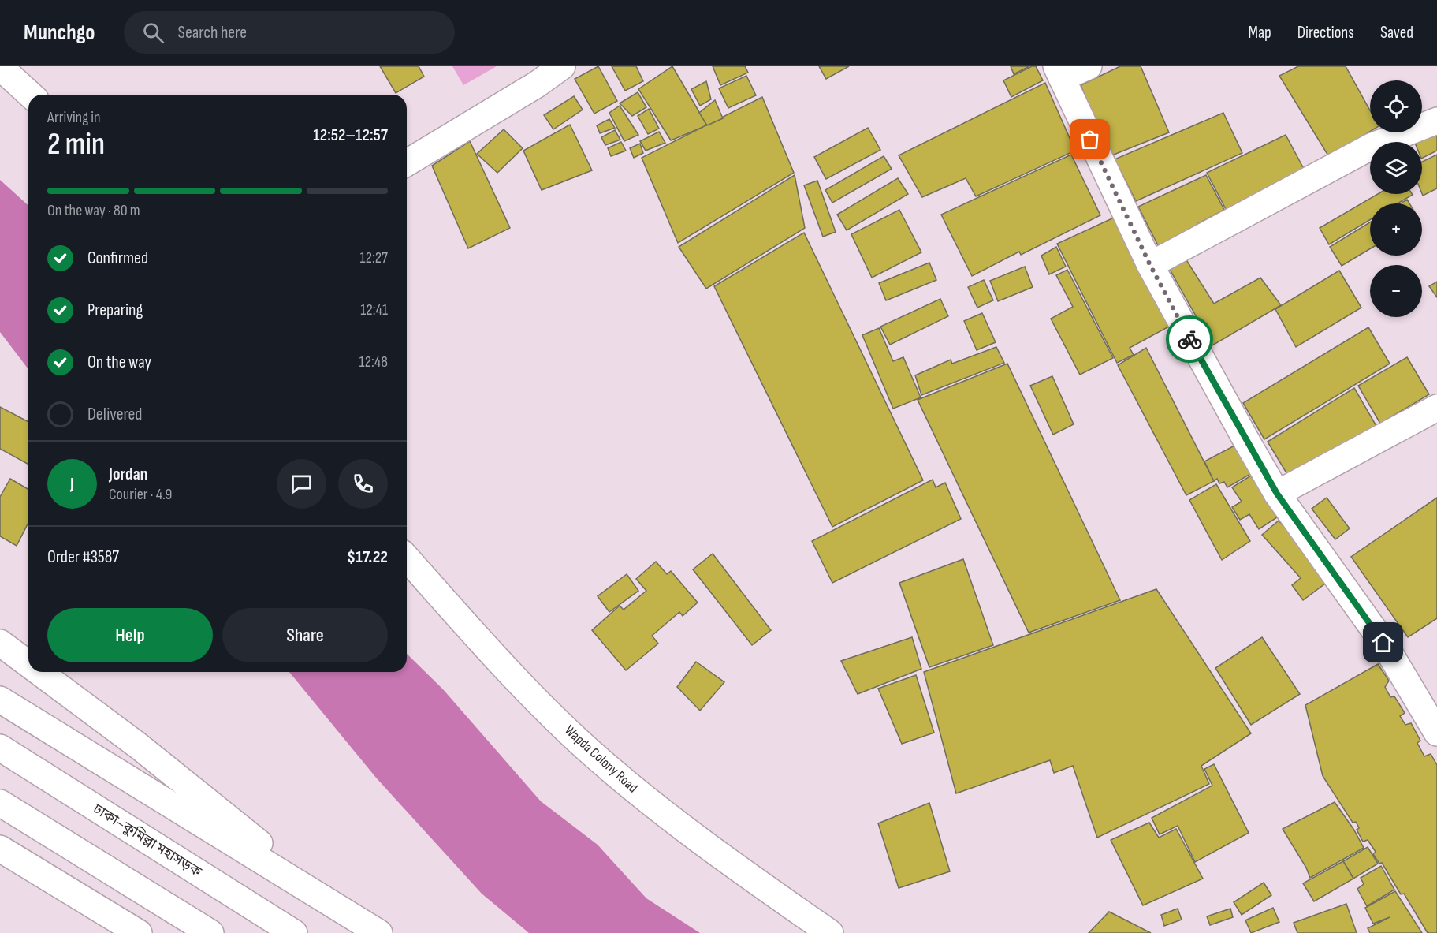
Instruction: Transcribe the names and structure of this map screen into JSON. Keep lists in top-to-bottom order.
{
  "streets": {
    "main road": ["Wapda Colony Road", "ঢাকা–কুমিল্লা মহাসড়ক"]
  },
  "page": {
    "header": "Munchgo",
    "search": "Search here",
    "nav": ["Map", "Directions", "Saved"],
    "map_buttons": ["+", "−"],
    "heading": ["2 min", "Arriving in", "12:52–12:57"],
    "panel": [
      "Jordan",
      "Courier · 4.9",
      "Order #3587",
      "$17.22"
    ],
    "bar": "On the way · 80 m",
    "list": [
      ["Confirmed", "12:27"],
      ["Preparing", "12:41"],
      ["On the way", "12:48"],
      "Delivered"
    ],
    "round": "J",
    "buttons": ["Help", "Share"]
  }
}
